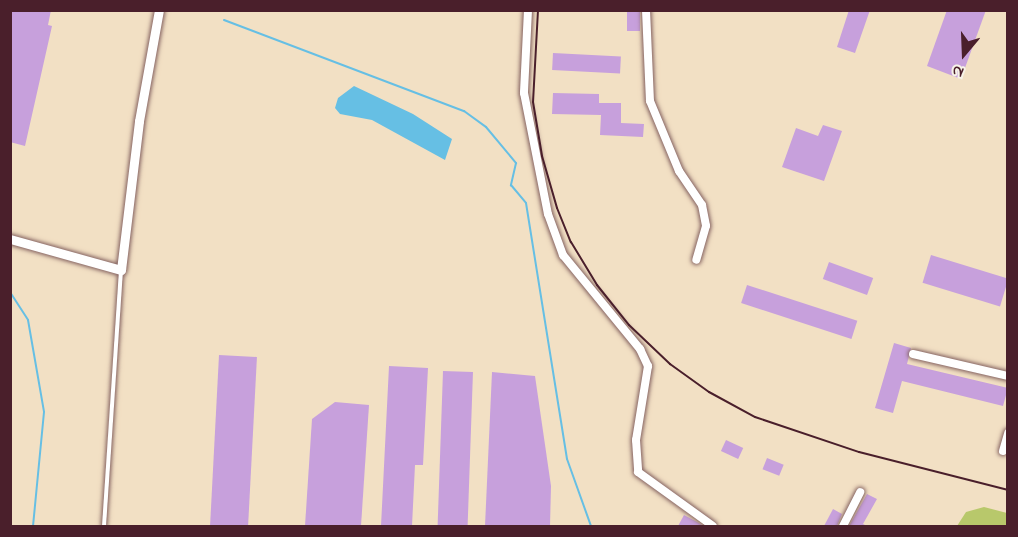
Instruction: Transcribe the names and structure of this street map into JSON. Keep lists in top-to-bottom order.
{
  "north": "bottom"
}
